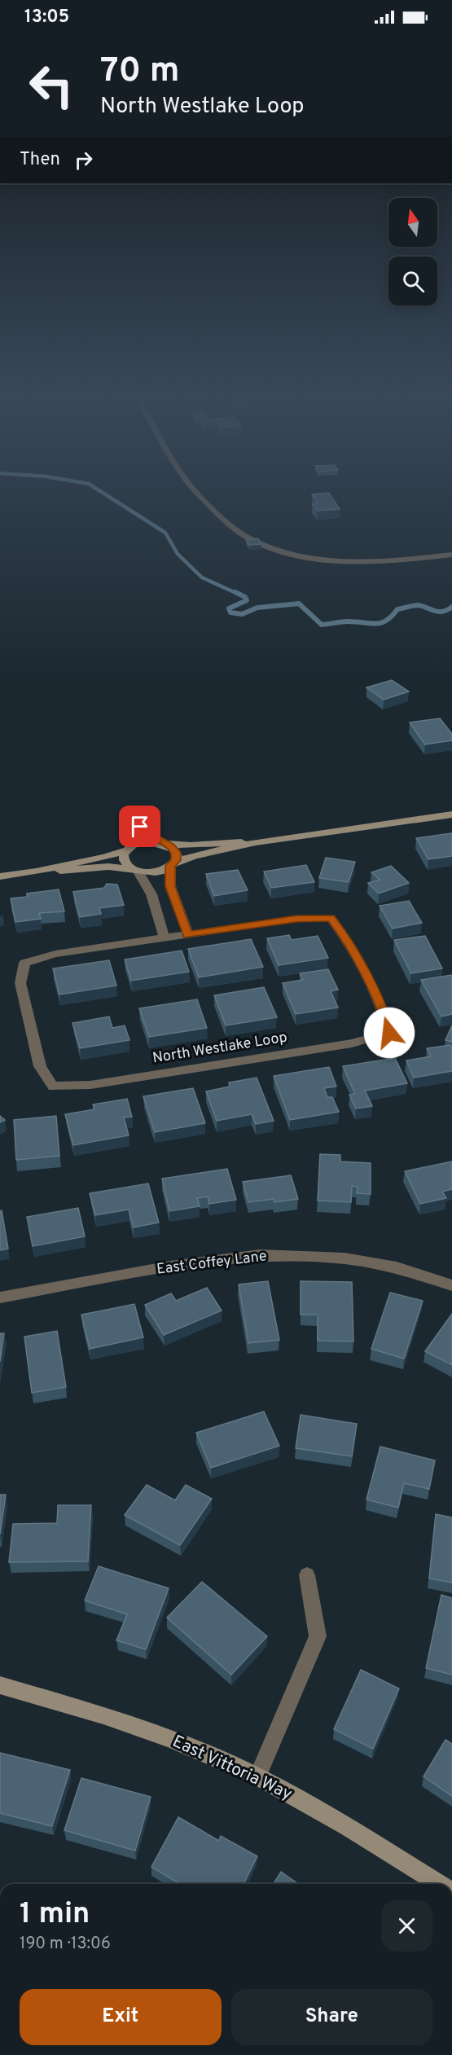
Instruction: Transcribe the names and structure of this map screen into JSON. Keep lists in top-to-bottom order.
{
  "streets": {
    "street": ["North Westlake Loop", "East Coffey Lane", "East Vittoria Way"]
  },
  "north": "top",
  "page": {
    "status": "13:05",
    "turn": ["70 m", "North Westlake Loop"],
    "then": "Then",
    "heading": ["1 min", "190 m · 13:06"],
    "buttons": ["Exit", "Share"]
  }
}
